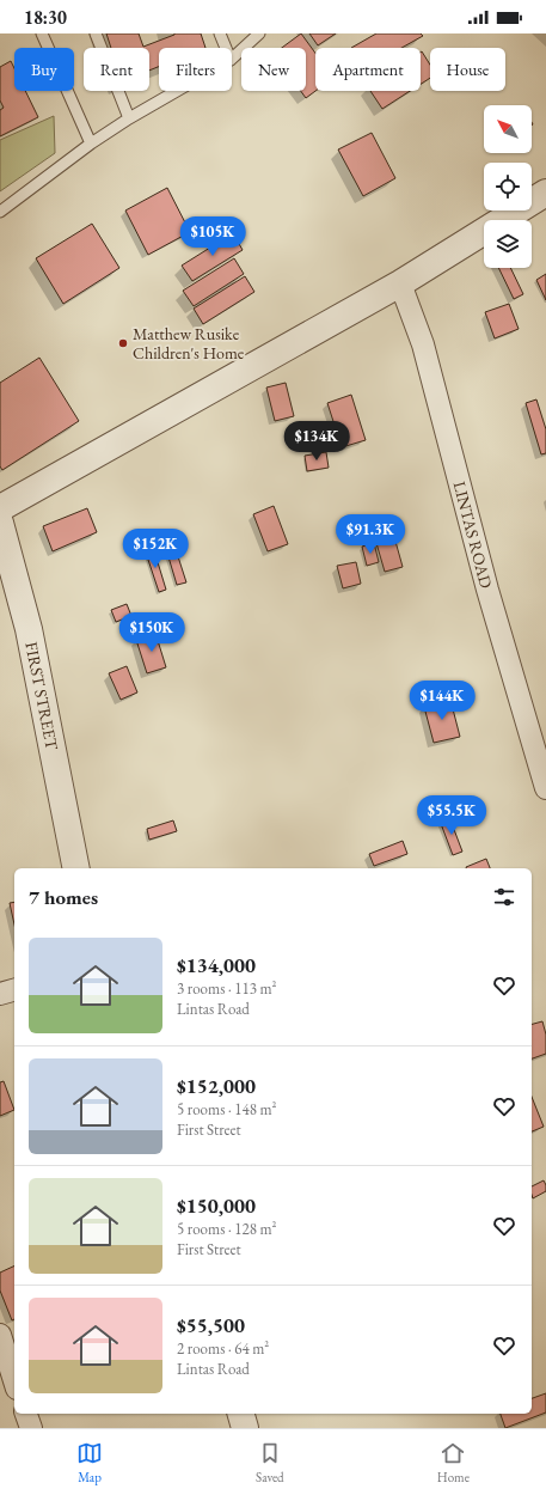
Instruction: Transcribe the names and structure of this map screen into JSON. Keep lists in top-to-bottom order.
{
  "streets": {
    "street": ["LINTAS ROAD", "FIRST STREET"]
  },
  "places": ["Matthew Rusike Children's Home"],
  "north": "top left",
  "page": {
    "status": "18:30",
    "chip": [
      "Buy",
      "Rent",
      "Filters",
      "New",
      "Apartment",
      "House"
    ],
    "price": [
      "$105K",
      "$134K",
      "$91.3K",
      "$152K",
      "$150K",
      "$144K",
      "$55.5K"
    ],
    "heading": "7 homes",
    "list": [
      {
        "name": "$134,000",
        "note": "3 rooms · 113 m² · Lintas Road"
      },
      {
        "name": "$152,000",
        "note": "5 rooms · 148 m² · First Street"
      },
      {
        "name": "$150,000",
        "note": "5 rooms · 128 m² · First Street"
      },
      {
        "name": "$55,500",
        "note": "2 rooms · 64 m² · Lintas Road"
      }
    ],
    "tabs": ["Map", "Saved", "Home"]
  }
}
